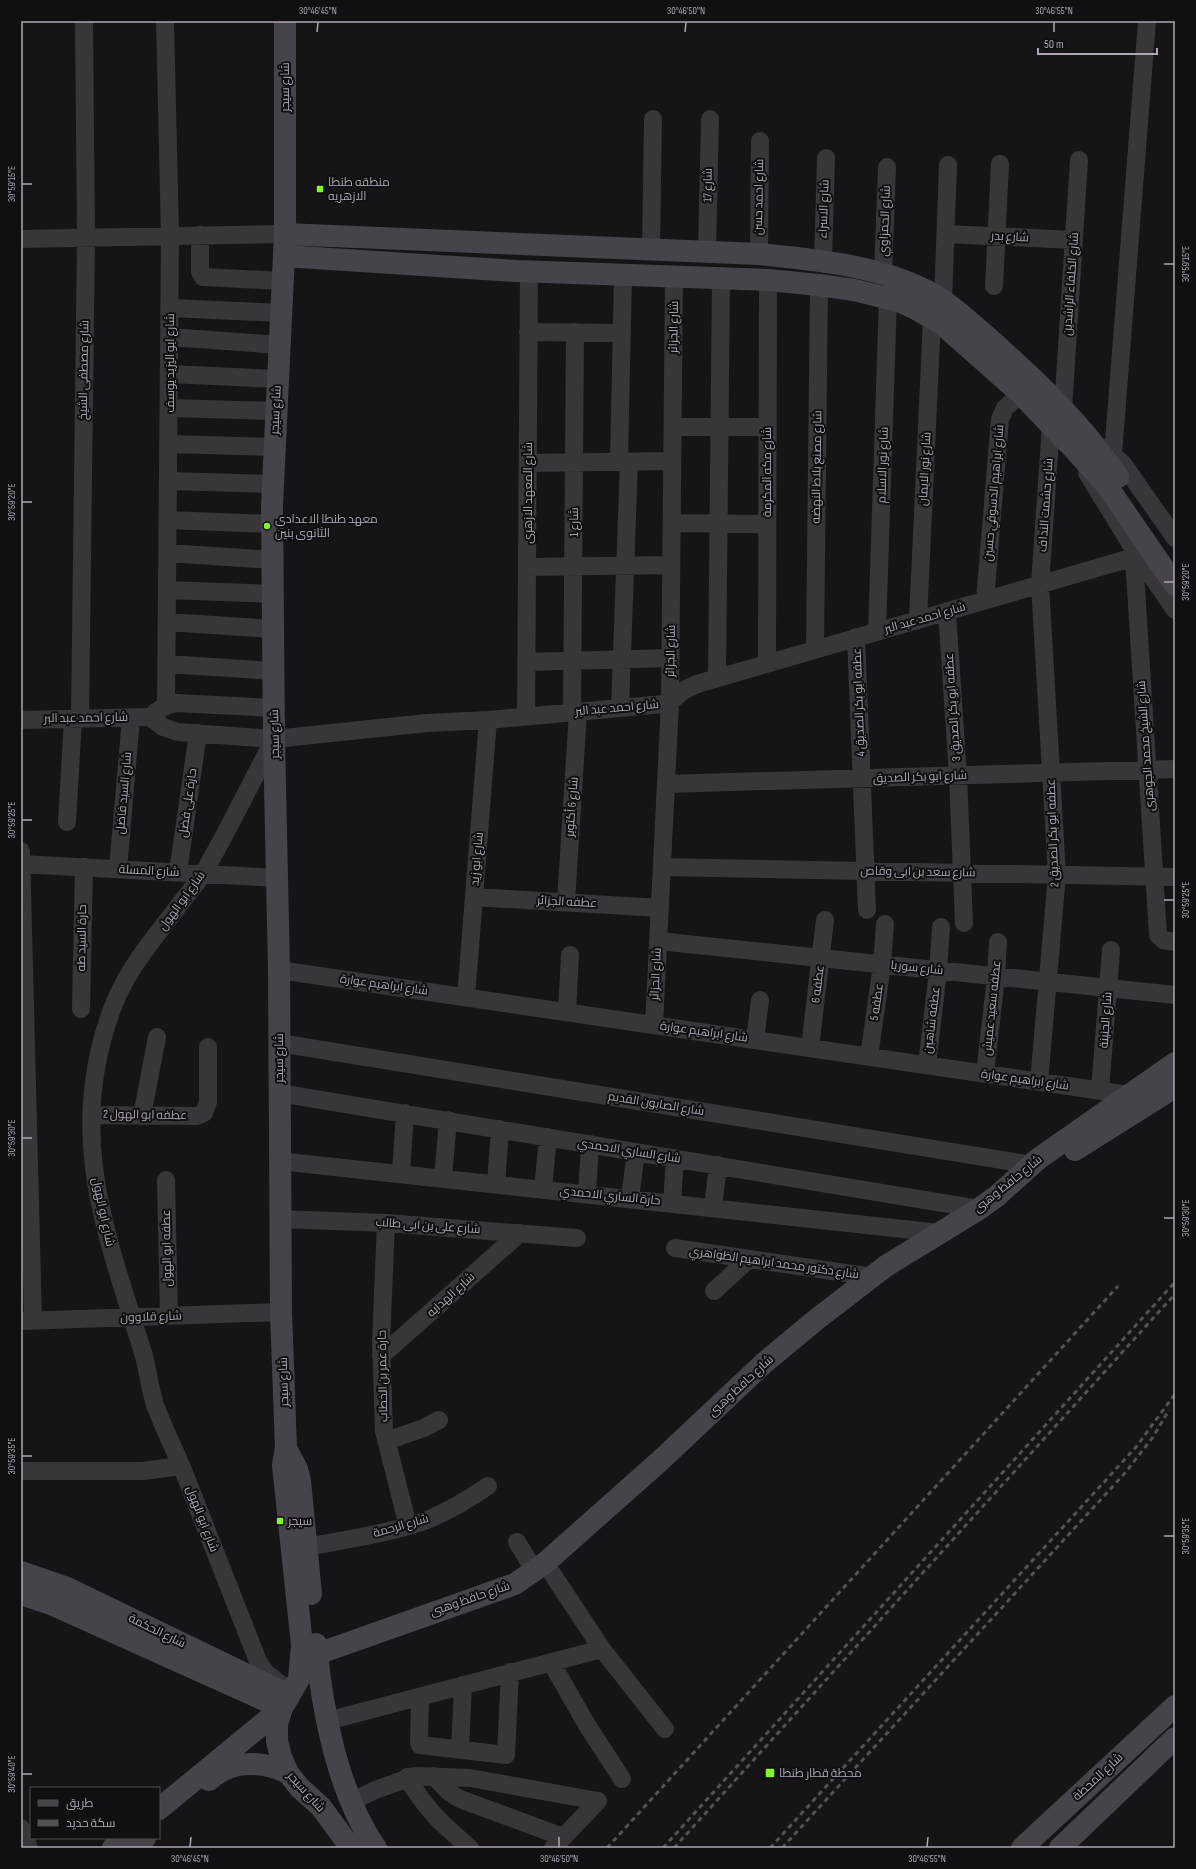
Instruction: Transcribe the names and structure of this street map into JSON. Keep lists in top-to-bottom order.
{
  "streets": {
    "main road": [
      "شارع سيجر",
      "شارع حافظ وهبى",
      "شارع الحكمة",
      "شارع المحطة"
    ],
    "street": [
      "شارع 17",
      "شارع احمد حسن",
      "شارع الاسراء",
      "شارع الحمزاوي",
      "شارع بدر",
      "شارع الخلفاء الراشدين",
      "شارع الجزائر",
      "شارع ابو اليزيد يوسف",
      "شارع مصطفى الشيخ",
      "شارع نور الاسلام",
      "شارع مصنع بلاط النهضه",
      "شارع نور الايمان",
      "شارع مكه المكرمة",
      "شارع المعهد الازهرى",
      "شارع ابراهيم الدسوقي حسين",
      "شارع حشمت النداف",
      "شارع 1",
      "شارع احمد عبد البر",
      "عطفه ابو بكر الصديق 4",
      "عطفه ابو بكر الصديق 3",
      "شارع الشيخ محمد الجوهرى",
      "شارع ابو بكر الصديق",
      "شارع السيد فاضل",
      "حارة على فضل",
      "شارع 6 أكتوبر",
      "عطفه ابو بكر الصديق 2",
      "شارع ابو زيد",
      "شارع المسلة",
      "شارع سعد بن ابى وقاص",
      "شارع ابو الهول",
      "عطفه الجزائر",
      "حارة السيد طه",
      "شارع سوريا",
      "عطفه 6",
      "شارع ابراهيم عوارة",
      "عطفه 5",
      "عطفه سعيد عميش",
      "عطفه شاهين",
      "شارع الجنينة",
      "شارع الصابون القديم",
      "عطفه ابو الهول 2",
      "شارع الساري الاحمدي",
      "حارة الساري الاحمدي",
      "شارع على بن ابى طالب",
      "عطفه ابو الهول",
      "شارع دكتور محمد ابراهيم الظواهري",
      "شارع الهدايه",
      "شارع قلاوون",
      "حارة عمر بن الخطاب",
      "شارع الرحمة"
    ]
  },
  "crossings": [
    ["شارع سيجر", "شارع احمد عبد البر"],
    ["شارع سيجر", "شارع المسلة"],
    ["شارع سيجر", "شارع ابو الهول"],
    ["شارع سيجر", "شارع ابراهيم عوارة"],
    ["شارع سيجر", "شارع الصابون القديم"],
    ["شارع سيجر", "شارع الساري الاحمدي"],
    ["شارع سيجر", "شارع حافظ وهبى"],
    ["شارع سيجر", "حارة الساري الاحمدي"],
    ["شارع سيجر", "شارع على بن ابى طالب"],
    ["شارع سيجر", "شارع قلاوون"],
    ["شارع سيجر", "شارع الرحمة"],
    ["شارع سيجر", "شارع الحكمة"],
    ["شارع بدر", "شارع الخلفاء الراشدين"],
    ["شارع بدر", "شارع نور الايمان"],
    ["شارع الخلفاء الراشدين", "شارع حشمت النداف"],
    ["شارع الجزائر", "شارع احمد عبد البر"],
    ["شارع الجزائر", "شارع ابو بكر الصديق"],
    ["شارع الجزائر", "شارع سعد بن ابى وقاص"],
    ["شارع الجزائر", "عطفه الجزائر"],
    ["شارع الجزائر", "شارع سوريا"],
    ["شارع الجزائر", "شارع ابراهيم عوارة"],
    ["شارع مصطفى الشيخ", "شارع احمد عبد البر"],
    ["شارع نور الاسلام", "شارع احمد عبد البر"],
    ["شارع مصنع بلاط النهضه", "شارع احمد عبد البر"],
    ["شارع نور الايمان", "شارع احمد عبد البر"],
    ["شارع مكه المكرمة", "شارع احمد عبد البر"],
    ["شارع المعهد الازهرى", "شارع احمد عبد البر"],
    ["شارع ابراهيم الدسوقي حسين", "شارع احمد عبد البر"],
    ["شارع حشمت النداف", "شارع احمد عبد البر"],
    ["شارع حشمت النداف", "عطفه ابو بكر الصديق 2"],
    ["شارع 1", "شارع احمد عبد البر"],
    ["شارع 1", "شارع 6 أكتوبر"],
    ["شارع احمد عبد البر", "عطفه ابو بكر الصديق 4"],
    ["شارع احمد عبد البر", "عطفه ابو بكر الصديق 3"],
    ["شارع احمد عبد البر", "شارع الشيخ محمد الجوهرى"],
    ["شارع احمد عبد البر", "شارع السيد فاضل"],
    ["شارع احمد عبد البر", "حارة على فضل"],
    ["شارع احمد عبد البر", "شارع 6 أكتوبر"],
    ["شارع احمد عبد البر", "عطفه ابو بكر الصديق 2"],
    ["شارع احمد عبد البر", "شارع ابو زيد"],
    ["شارع احمد عبد البر", "شارع ابو الهول"],
    ["عطفه ابو بكر الصديق 4", "شارع ابو بكر الصديق"],
    ["عطفه ابو بكر الصديق 4", "شارع سعد بن ابى وقاص"],
    ["عطفه ابو بكر الصديق 3", "شارع ابو بكر الصديق"],
    ["عطفه ابو بكر الصديق 3", "شارع سعد بن ابى وقاص"],
    ["شارع الشيخ محمد الجوهرى", "شارع ابو بكر الصديق"],
    ["شارع الشيخ محمد الجوهرى", "شارع سعد بن ابى وقاص"],
    ["شارع ابو بكر الصديق", "عطفه ابو بكر الصديق 2"],
    ["شارع السيد فاضل", "شارع المسلة"],
    ["حارة على فضل", "شارع المسلة"],
    ["شارع 6 أكتوبر", "عطفه الجزائر"],
    ["عطفه ابو بكر الصديق 2", "شارع سعد بن ابى وقاص"],
    ["عطفه ابو بكر الصديق 2", "شارع سوريا"],
    ["عطفه ابو بكر الصديق 2", "شارع ابراهيم عوارة"],
    ["شارع ابو زيد", "عطفه الجزائر"],
    ["شارع ابو زيد", "شارع ابراهيم عوارة"],
    ["شارع المسلة", "شارع ابو الهول"],
    ["شارع المسلة", "حارة السيد طه"],
    ["شارع ابو الهول", "عطفه ابو الهول 2"],
    ["شارع ابو الهول", "شارع حافظ وهبى"],
    ["شارع ابو الهول", "شارع قلاوون"],
    ["شارع ابو الهول", "شارع الحكمة"],
    ["شارع سوريا", "عطفه 6"],
    ["شارع سوريا", "عطفه 5"],
    ["شارع سوريا", "عطفه سعيد عميش"],
    ["شارع سوريا", "عطفه شاهين"],
    ["شارع سوريا", "شارع الجنينة"],
    ["عطفه 6", "شارع ابراهيم عوارة"],
    ["شارع ابراهيم عوارة", "عطفه 5"],
    ["شارع ابراهيم عوارة", "عطفه سعيد عميش"],
    ["شارع ابراهيم عوارة", "عطفه شاهين"],
    ["شارع ابراهيم عوارة", "شارع الجنينة"],
    ["شارع ابراهيم عوارة", "شارع حافظ وهبى"],
    ["شارع الصابون القديم", "شارع حافظ وهبى"],
    ["شارع الساري الاحمدي", "شارع حافظ وهبى"],
    ["شارع حافظ وهبى", "حارة الساري الاحمدي"],
    ["شارع حافظ وهبى", "شارع دكتور محمد ابراهيم الظواهري"],
    ["شارع حافظ وهبى", "شارع الحكمة"],
    ["شارع على بن ابى طالب", "شارع الهدايه"],
    ["شارع على بن ابى طالب", "حارة عمر بن الخطاب"],
    ["عطفه ابو الهول", "شارع قلاوون"],
    ["شارع الهدايه", "حارة عمر بن الخطاب"],
    ["حارة عمر بن الخطاب", "شارع الرحمة"]
  ],
  "places": {
    "transit": ["منطقه طنطا الازهريه", "سيجر", "محطة قطار طنطا"],
    "other": ["معهد طنطا الاعدادى الثانوى بنين"]
  },
  "legend": ["طريق", "سكة حديد"],
  "scale_bar": "50 m",
  "coordinates": [
    "30°46'45\"N",
    "30°46'50\"N",
    "30°46'55\"N",
    "30°59'15\"E",
    "30°59'20\"E",
    "30°59'25\"E",
    "30°59'30\"E",
    "30°59'35\"E",
    "30°59'40\"E"
  ]
}
